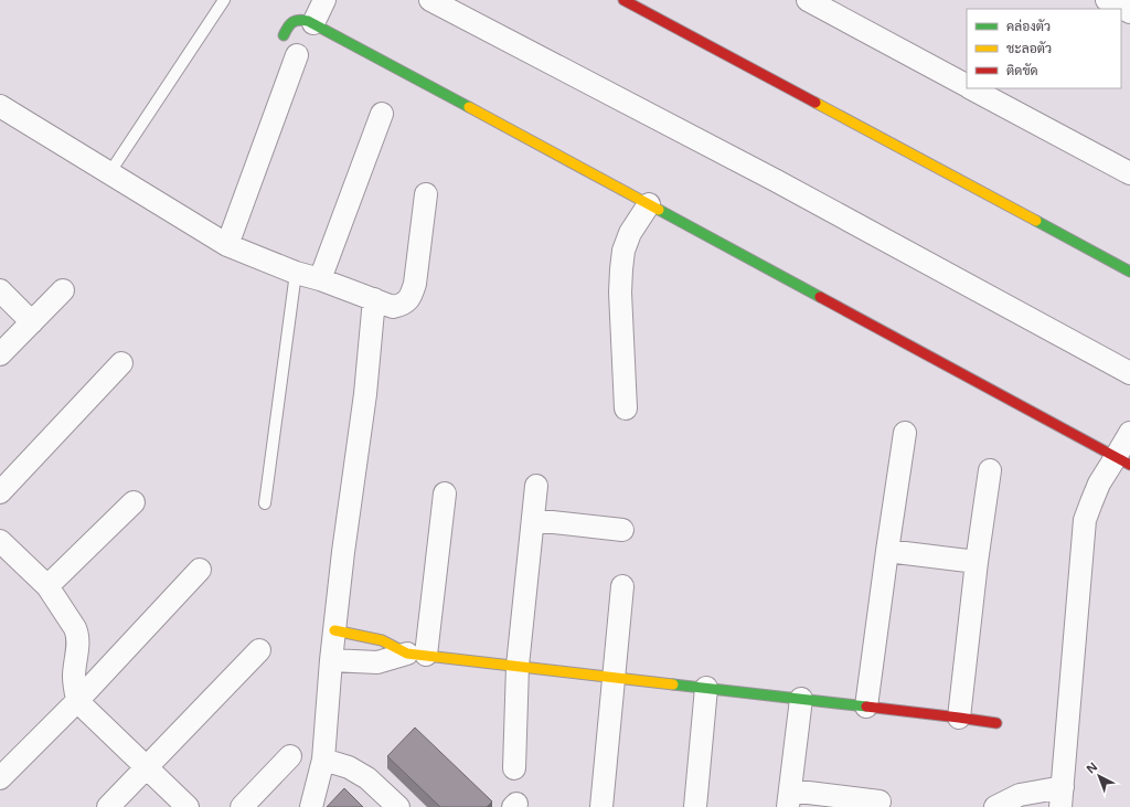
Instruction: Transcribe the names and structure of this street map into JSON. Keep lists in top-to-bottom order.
{
  "legend": ["คล่องตัว", "ชะลอตัว", "ติดขัด"],
  "north": "top left"
}
